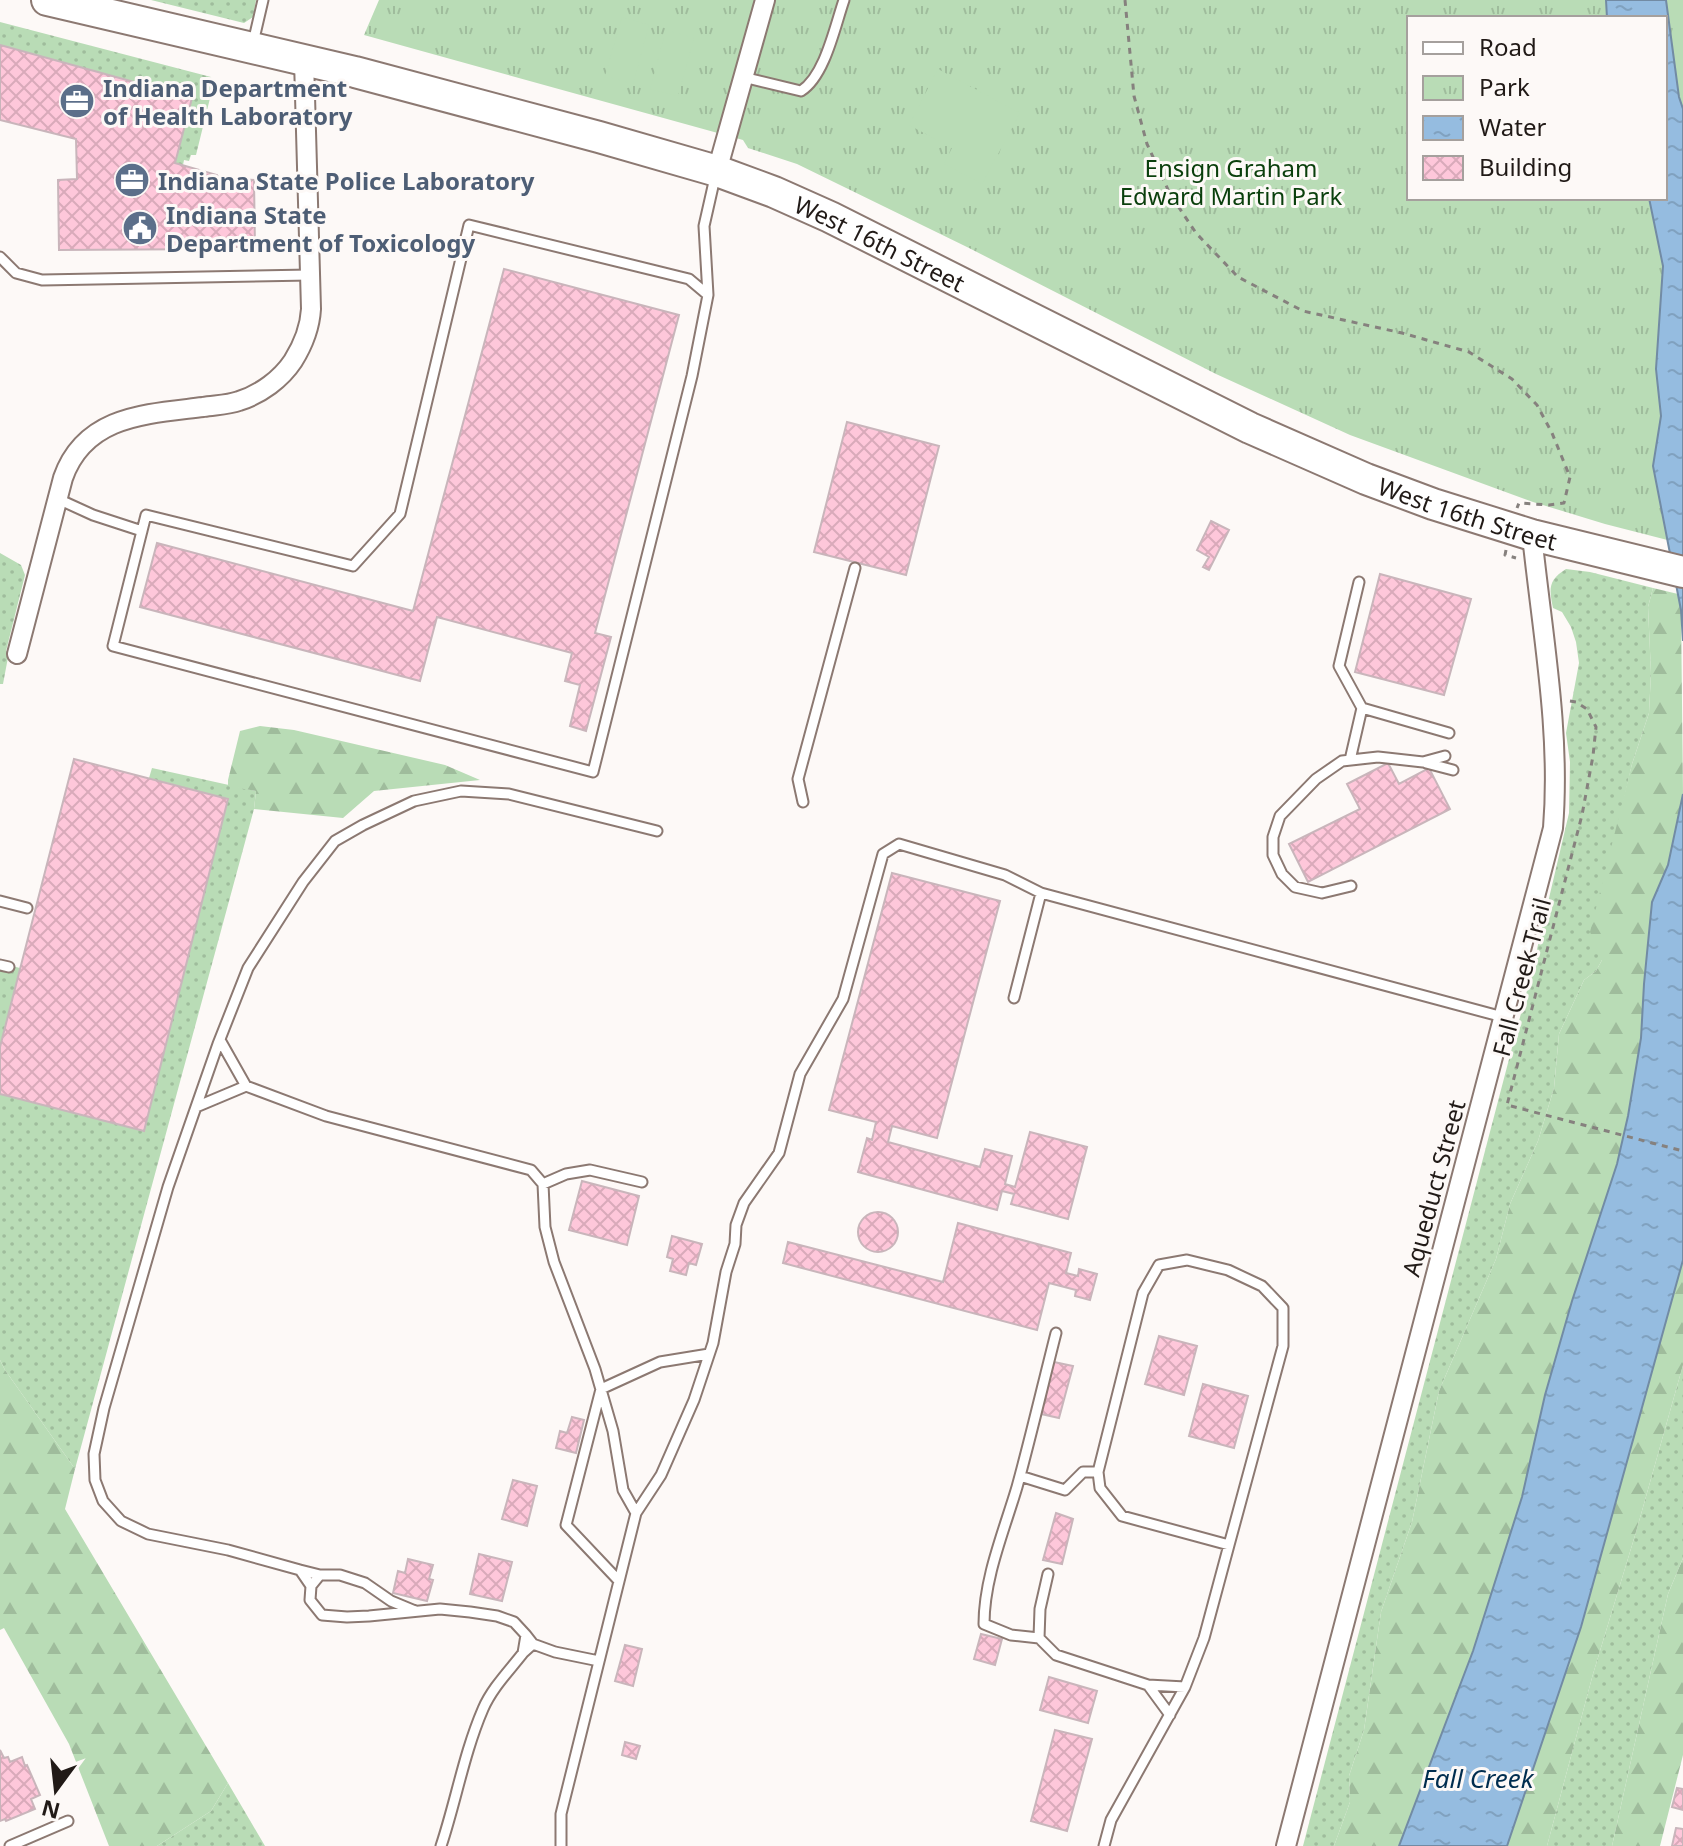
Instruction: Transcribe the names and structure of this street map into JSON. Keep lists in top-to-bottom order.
{
  "streets": {
    "main road": ["West 16th Street"],
    "street": ["Aqueduct Street"],
    "path": ["Fall Creek Trail"]
  },
  "crossings": [
    ["West 16th Street", "Aqueduct Street"]
  ],
  "water": ["Fall Creek"],
  "parks": ["Ensign Graham Edward Martin Park"],
  "places": {
    "office": ["Indiana Department of Health Laboratory", "Indiana State Police Laboratory"],
    "public building": ["Indiana State Department of Toxicology"]
  },
  "legend": [
    "Road",
    "Park",
    "Water",
    "Building"
  ],
  "north": "bottom"
}
